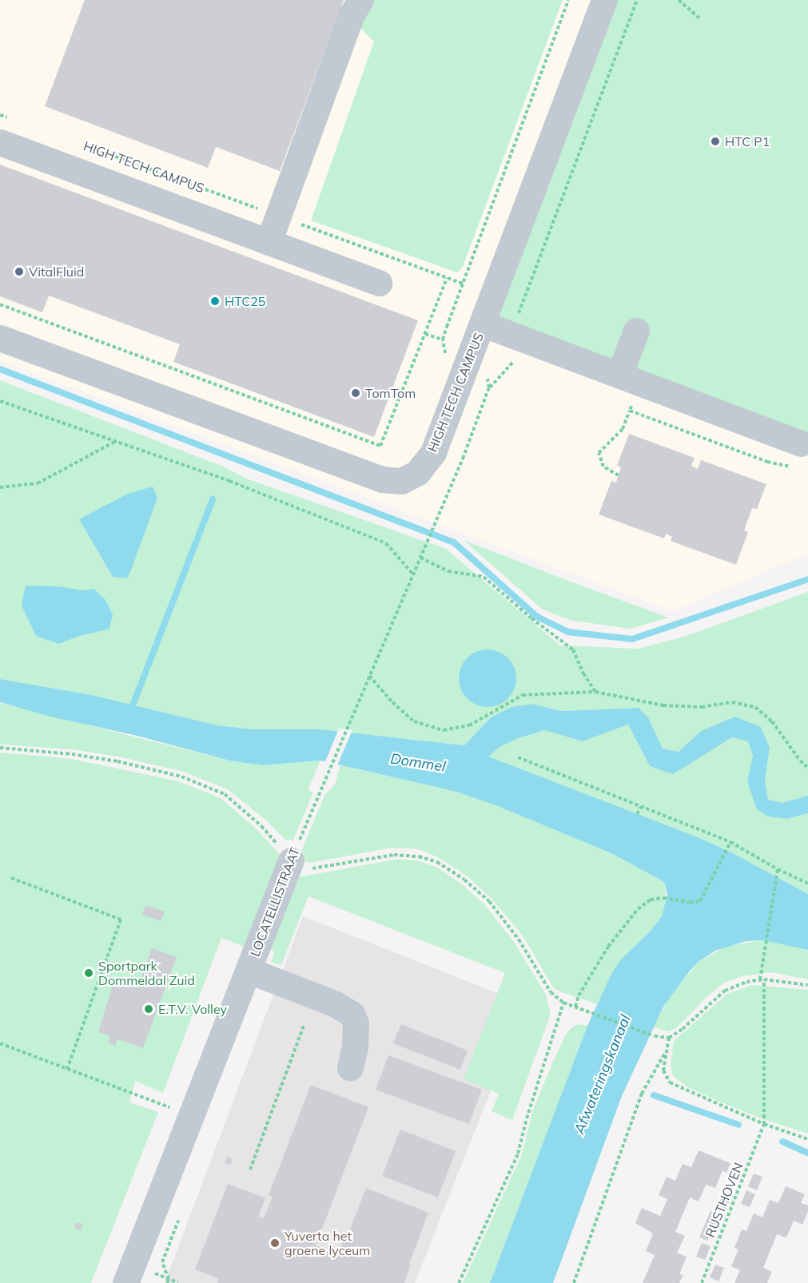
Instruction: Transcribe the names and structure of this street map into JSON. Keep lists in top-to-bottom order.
{
  "streets": {
    "street": ["HIGH TECH CAMPUS", "LOCATELLISTRAAT"],
    "path": ["RUSTHOVEN"]
  },
  "water": ["Dommel", "Afwateringskanaal"],
  "places": [
    "HTC P1",
    "VitalFluid",
    "HTC25",
    "TomTom",
    "Sportpark Dommeldal Zuid",
    "E.T.V. Volley",
    "Yuverta het groene lyceum"
  ]
}
